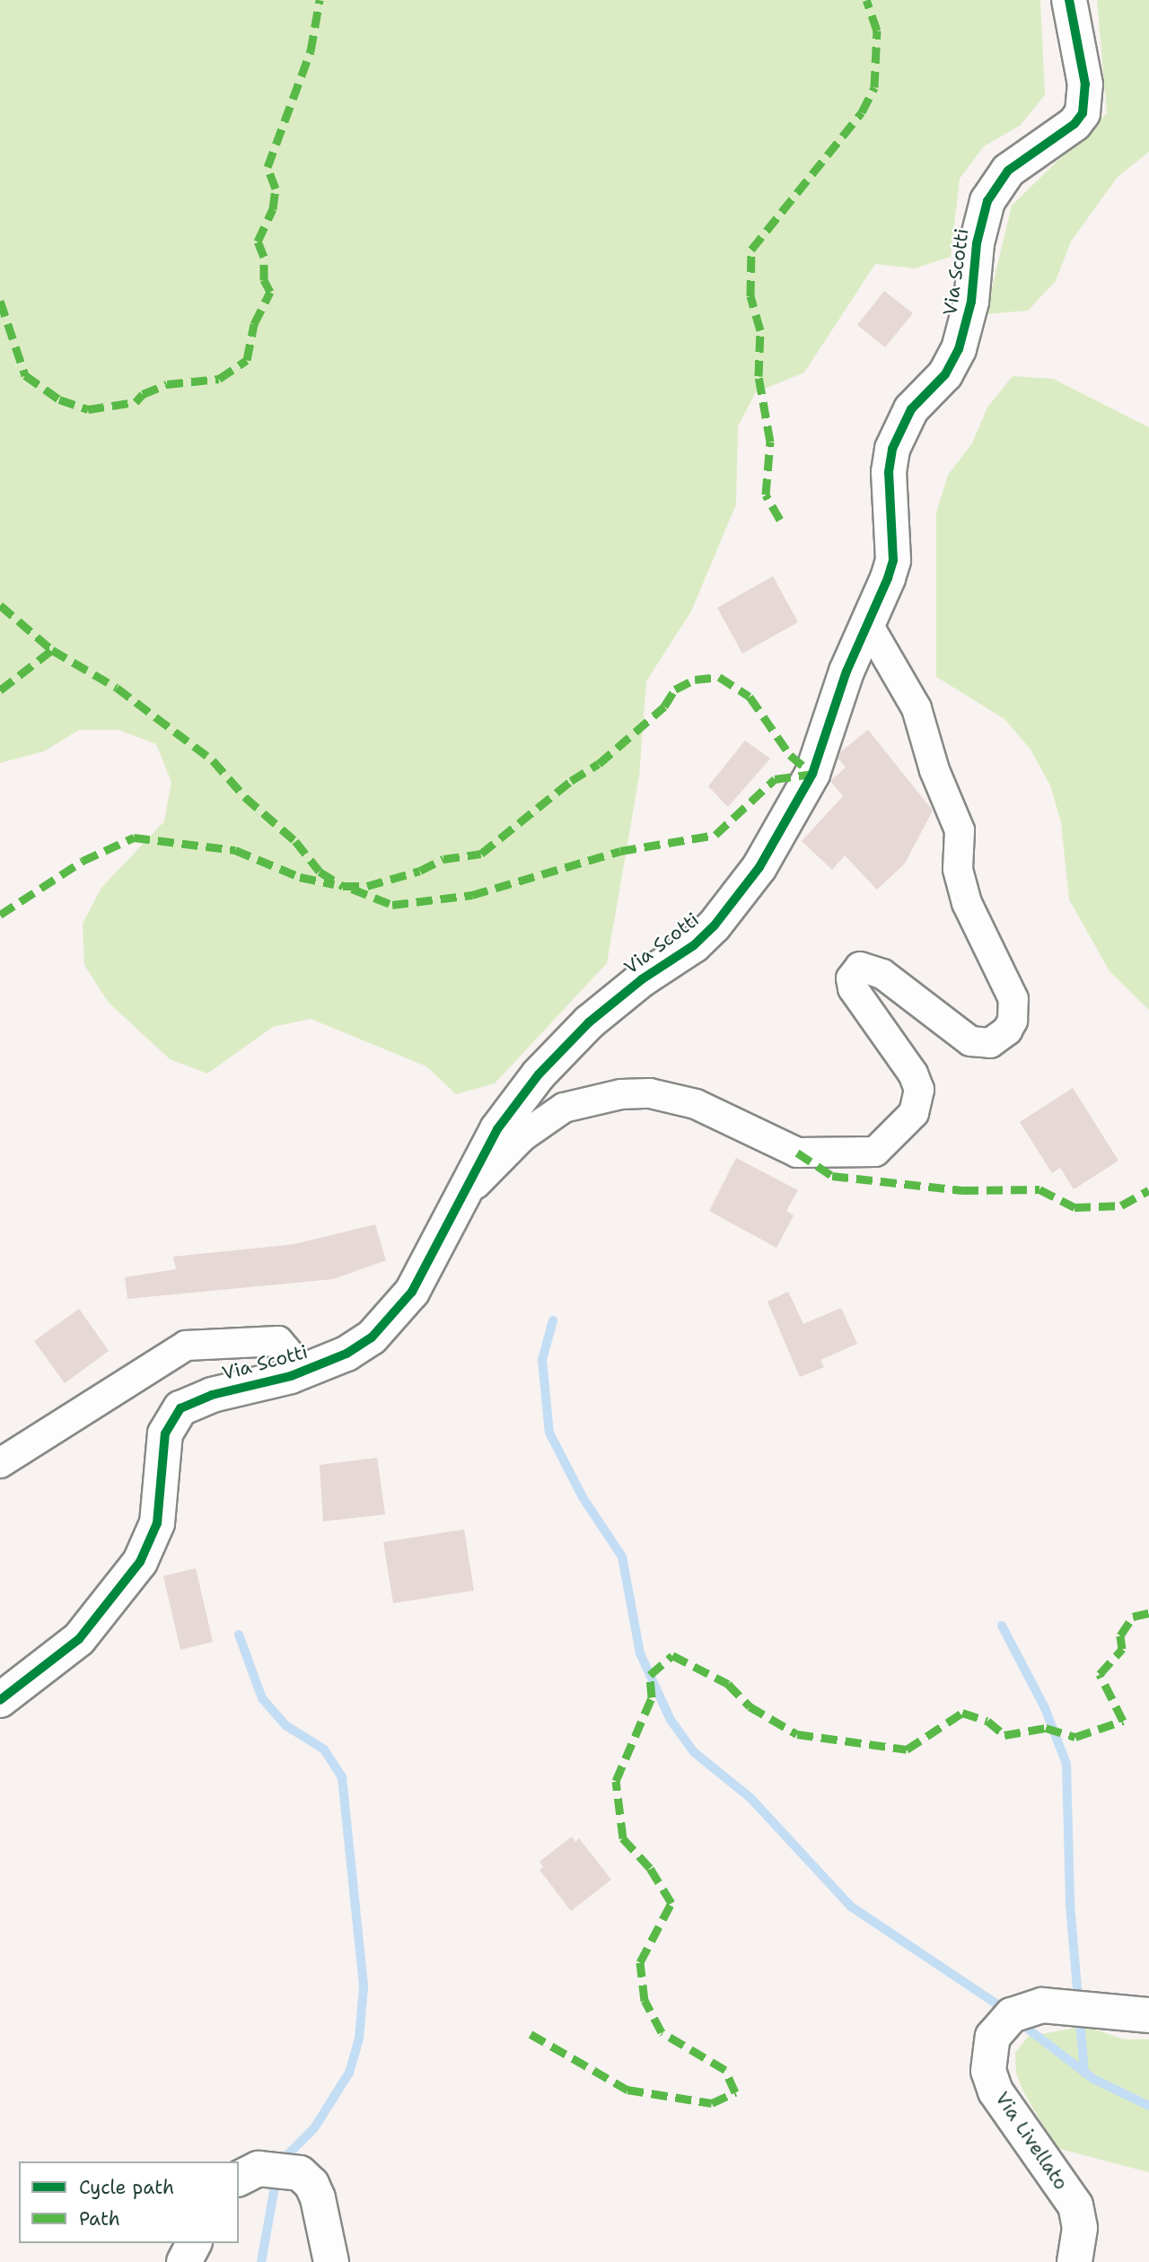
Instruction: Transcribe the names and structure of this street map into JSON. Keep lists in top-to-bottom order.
{
  "streets": {
    "street": ["Via Scotti", "Via Livellato"]
  },
  "legend": ["Cycle path", "Path"]
}
